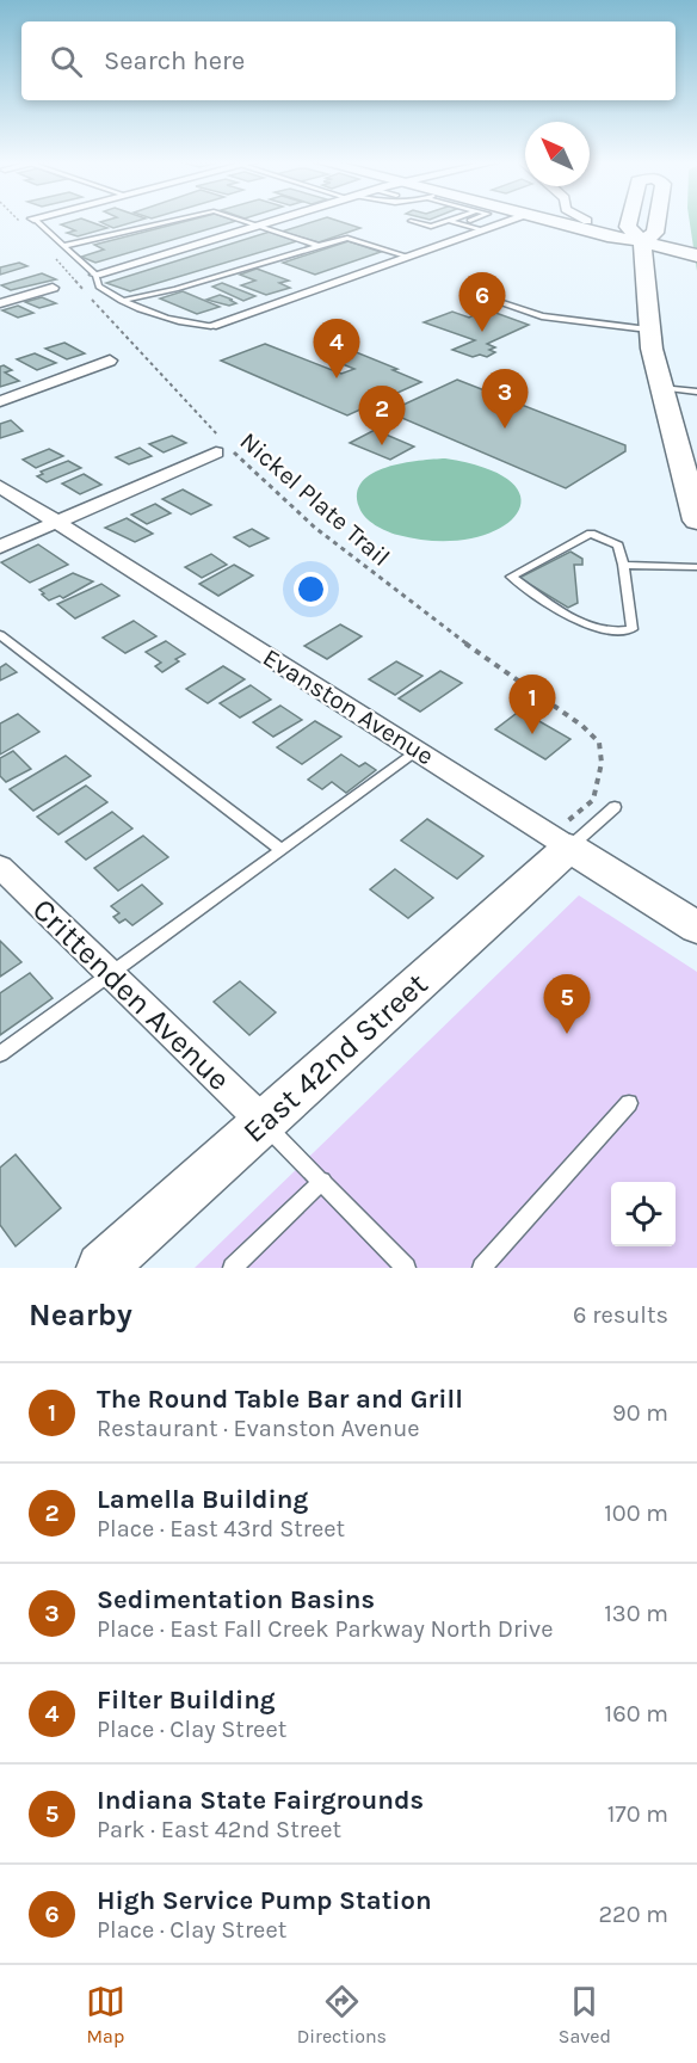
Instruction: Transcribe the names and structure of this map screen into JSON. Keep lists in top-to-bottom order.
{
  "streets": {
    "street": ["Evanston Avenue", "Crittenden Avenue", "East 42nd Street"],
    "path": ["Nickel Plate Trail"]
  },
  "crossings": [
    ["Evanston Avenue", "East 42nd Street"],
    ["Crittenden Avenue", "East 42nd Street"]
  ],
  "north": "top left",
  "page": {
    "search": "Search here",
    "pins": [
      "6",
      "4",
      "3",
      "2",
      "1",
      "5"
    ],
    "heading": ["Nearby", "6 results"],
    "list": [
      {
        "mark": "1",
        "name": "The Round Table Bar and Grill",
        "note": "Restaurant · Evanston Avenue",
        "value": "90 m"
      },
      {
        "mark": "2",
        "name": "Lamella Building",
        "note": "Place · East 43rd Street",
        "value": "100 m"
      },
      {
        "mark": "3",
        "name": "Sedimentation Basins",
        "note": "Place · East Fall Creek Parkway North Drive",
        "value": "130 m"
      },
      {
        "mark": "4",
        "name": "Filter Building",
        "note": "Place · Clay Street",
        "value": "160 m"
      },
      {
        "mark": "5",
        "name": "Indiana State Fairgrounds",
        "note": "Park · East 42nd Street",
        "value": "170 m"
      },
      {
        "mark": "6",
        "name": "High Service Pump Station",
        "note": "Place · Clay Street",
        "value": "220 m"
      }
    ],
    "nav": ["Map", "Directions", "Saved"]
  }
}
